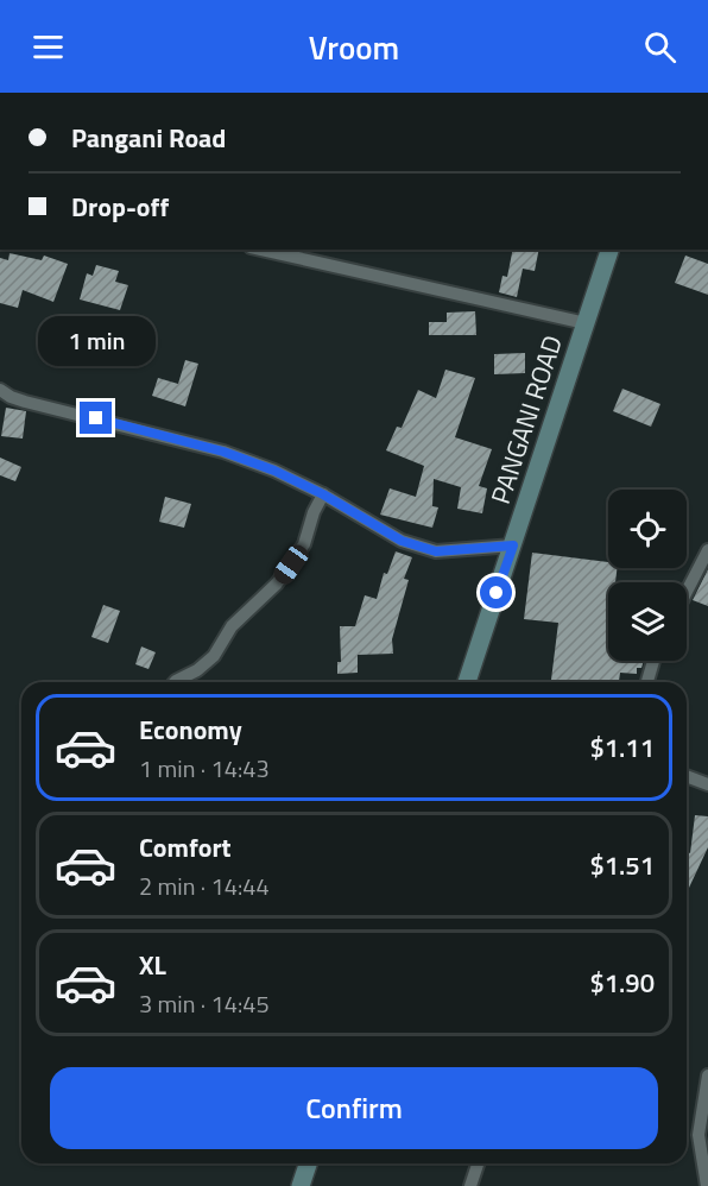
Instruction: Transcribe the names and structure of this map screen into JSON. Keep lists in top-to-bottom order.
{
  "streets": {
    "main road": ["PANGANI ROAD"]
  },
  "page": {
    "header": "Vroom",
    "banner": ["Pangani Road", "Drop-off"],
    "bubble": "1 min",
    "list": [
      {
        "name": "Economy",
        "note": "1 min · 14:43",
        "value": "$1.11"
      },
      {
        "name": "Comfort",
        "note": "2 min · 14:44",
        "value": "$1.51"
      },
      {
        "name": "XL",
        "note": "3 min · 14:45",
        "value": "$1.90"
      }
    ],
    "buttons": "Confirm"
  }
}
